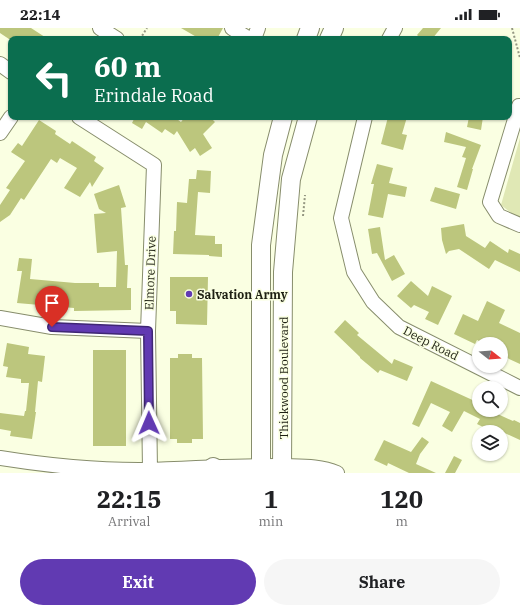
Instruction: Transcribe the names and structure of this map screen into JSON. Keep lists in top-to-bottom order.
{
  "streets": {
    "main road": ["Thickwood Boulevard"],
    "street": ["Elmore Drive", "Deep Road"]
  },
  "places": ["Salvation Army"],
  "north": "right",
  "page": {
    "status": "22:14",
    "turn": ["60 m", "Erindale Road"],
    "eta": [
      "22:15",
      "Arrival",
      "1",
      "min",
      "120",
      "m"
    ],
    "buttons": ["Exit", "Share"]
  }
}
